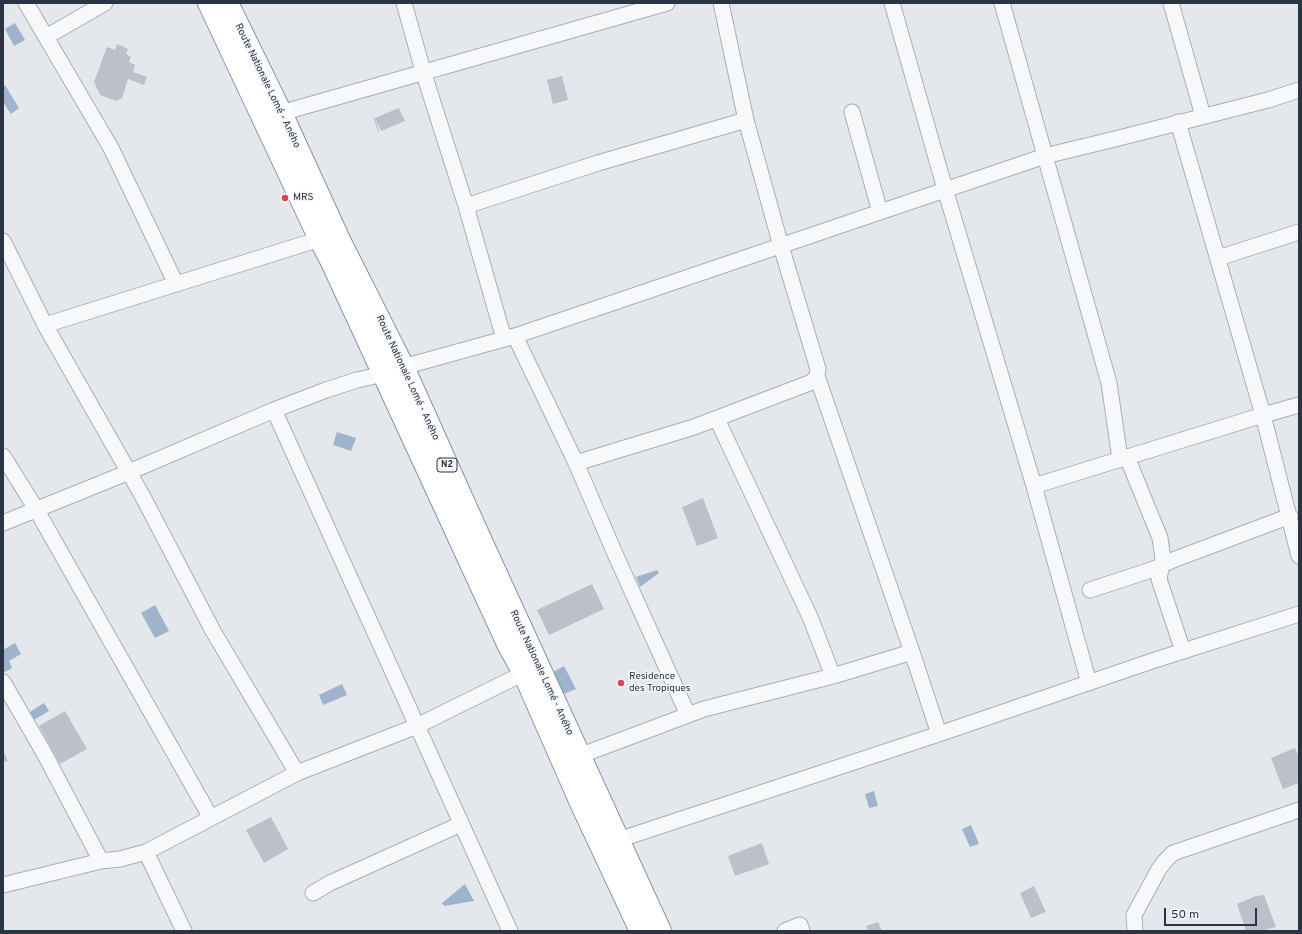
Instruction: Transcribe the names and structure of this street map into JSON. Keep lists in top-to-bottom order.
{
  "streets": {
    "highway": ["Route Nationale Lomé - Aného", "N2"]
  },
  "places": ["MRS", "Residence des Tropiques"],
  "scale_bar": "50 m"
}
